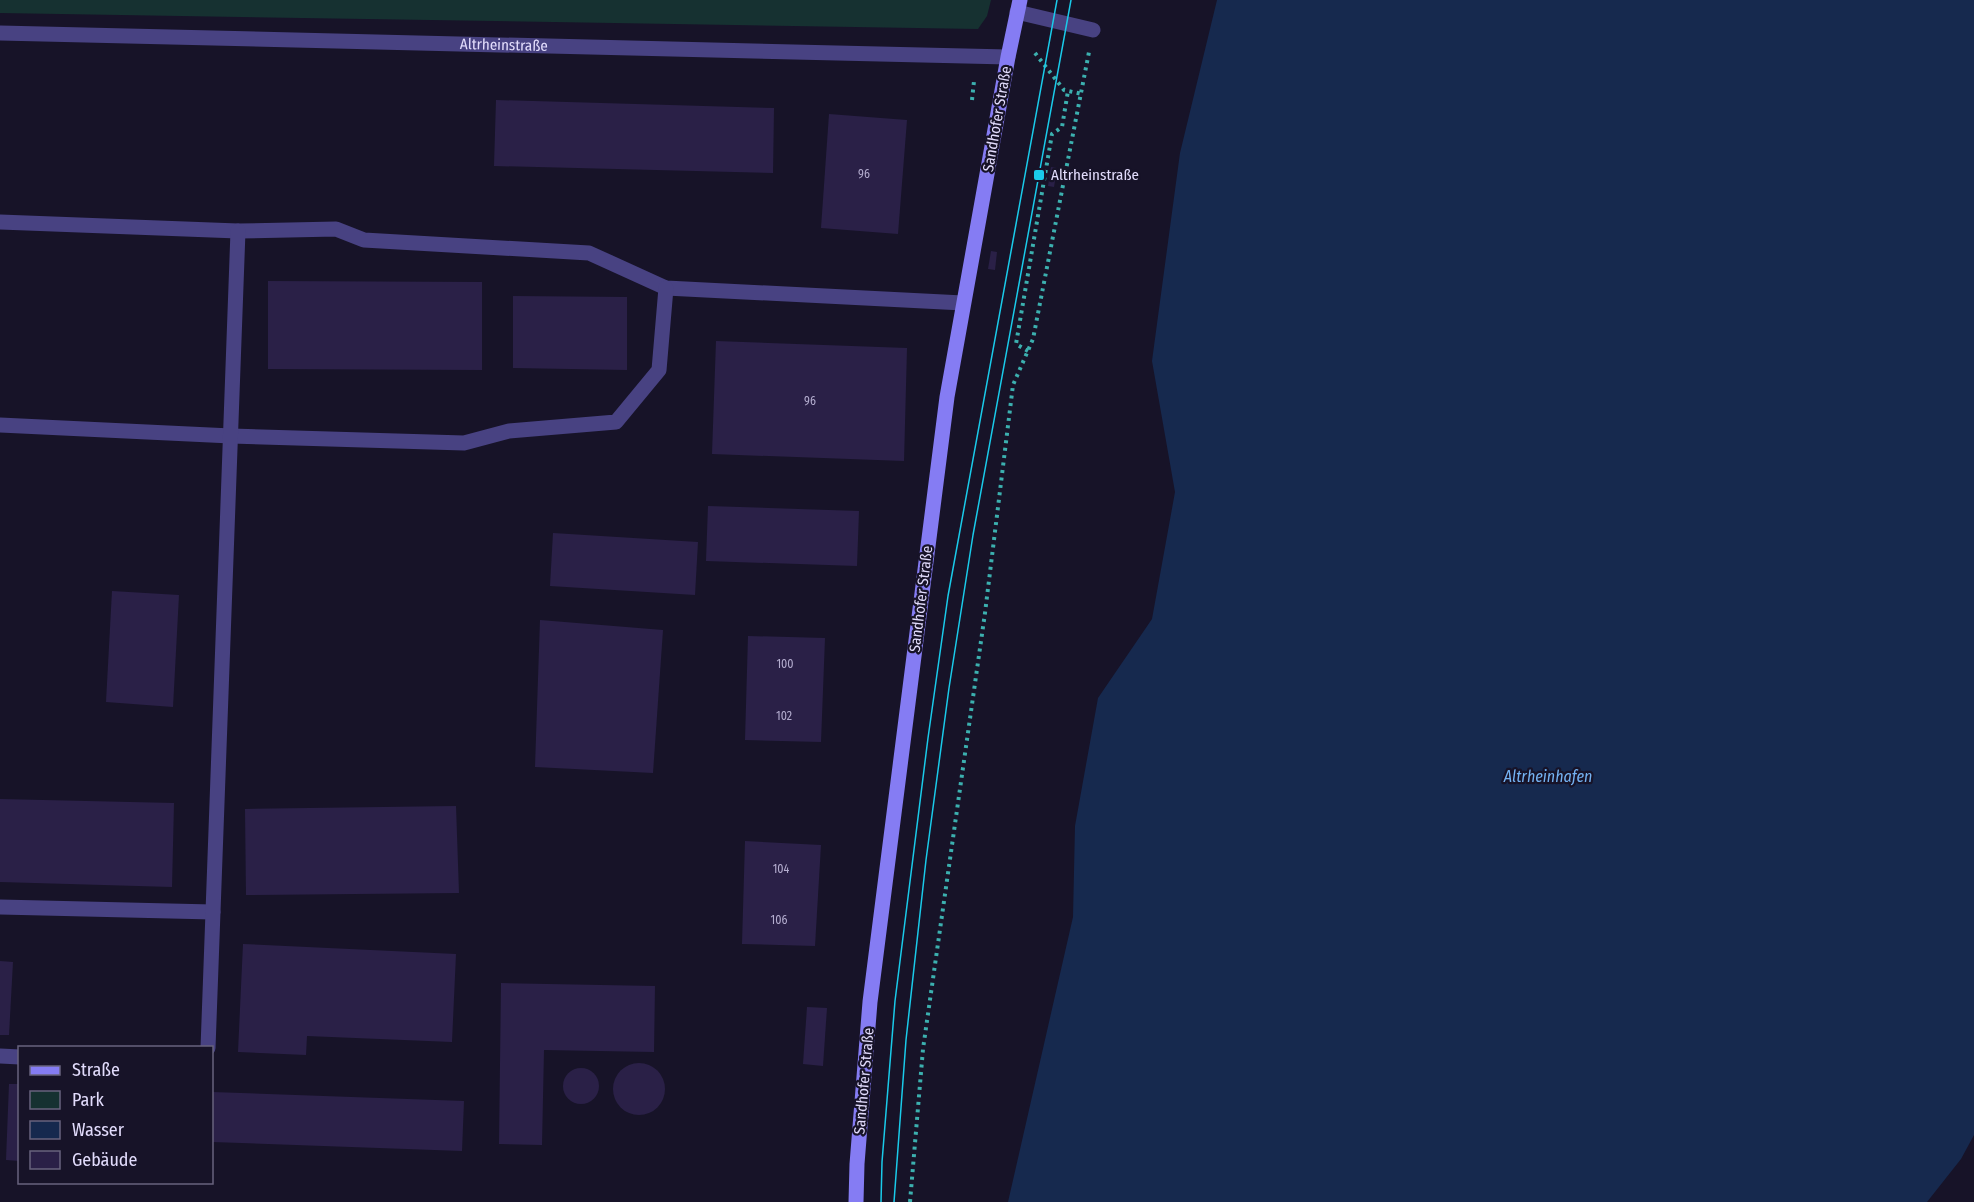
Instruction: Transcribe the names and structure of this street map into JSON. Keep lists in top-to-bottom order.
{
  "streets": {
    "street": ["Altrheinstraße", "Sandhofer Straße"]
  },
  "crossings": [
    ["Altrheinstraße", "Sandhofer Straße"]
  ],
  "water": ["Altrheinhafen"],
  "places": {
    "transit": ["Altrheinstraße"]
  },
  "house_numbers": [
    "96",
    "96",
    "100",
    "102",
    "104",
    "106"
  ],
  "legend": [
    "Straße",
    "Park",
    "Wasser",
    "Gebäude"
  ]
}
